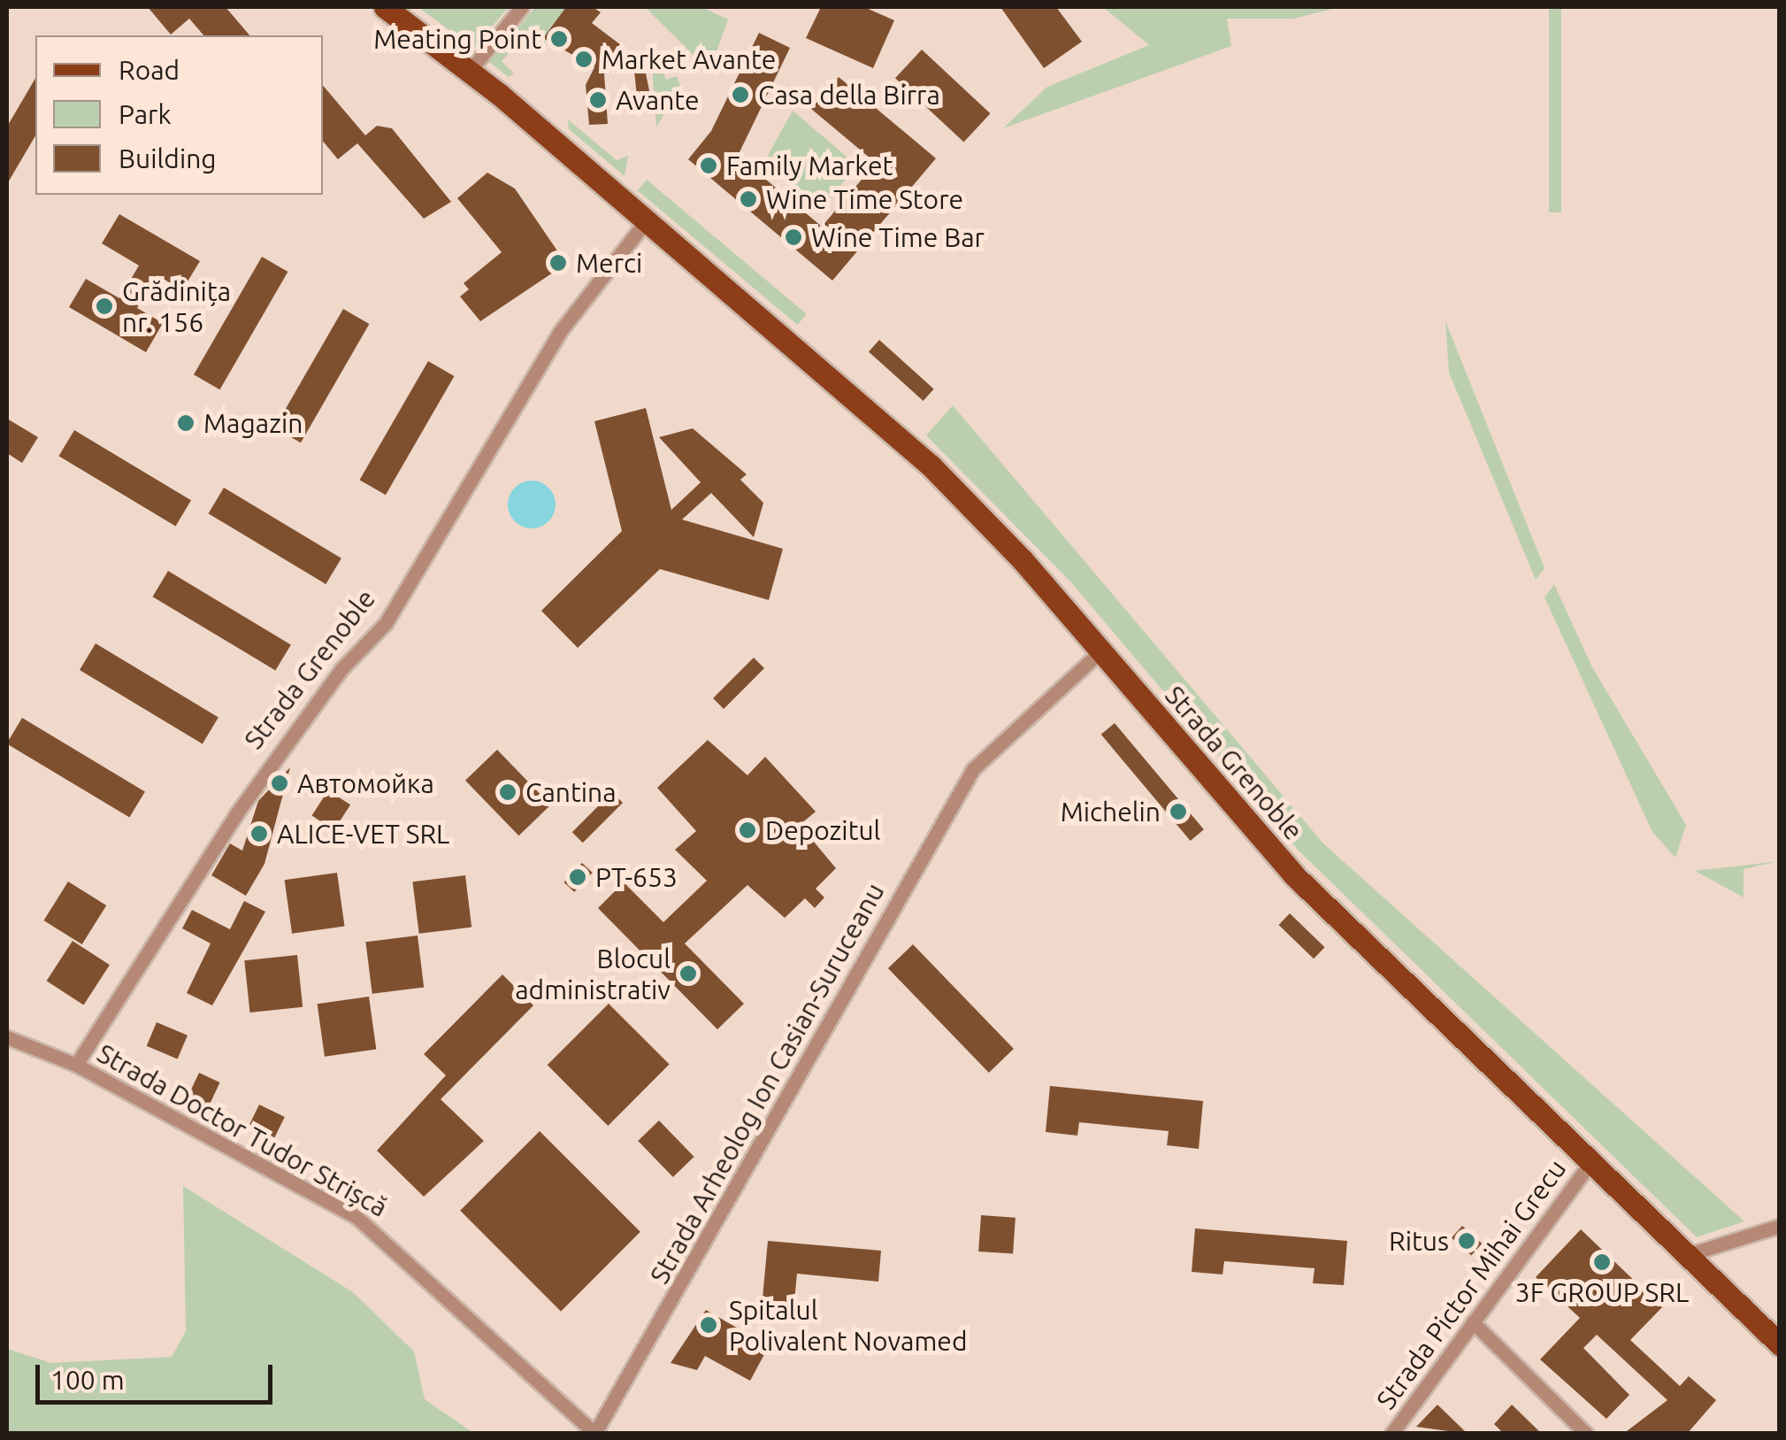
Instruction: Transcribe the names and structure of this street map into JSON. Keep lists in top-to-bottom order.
{
  "streets": {
    "main road": ["Strada Grenoble"],
    "street": ["Strada Arheolog Ion Casian-Suruceanu", "Strada Doctor Tudor Strișcă", "Strada Pictor Mihai Grecu"]
  },
  "crossings": [
    ["Strada Grenoble", "Strada Arheolog Ion Casian-Suruceanu"],
    ["Strada Grenoble", "Strada Doctor Tudor Strișcă"],
    ["Strada Grenoble", "Strada Pictor Mihai Grecu"],
    ["Strada Arheolog Ion Casian-Suruceanu", "Strada Doctor Tudor Strișcă"]
  ],
  "places": [
    "Meating Point",
    "Market Avante",
    "Casa della Birra",
    "Avante",
    "Family Market",
    "Wine Time Store",
    "Wine Time Bar",
    "Merci",
    "Grădinița nr. 156",
    "Magazin",
    "Автомойка",
    "Cantina",
    "Michelin",
    "Depozitul",
    "ALICE-VET SRL",
    "PT-653",
    "Blocul administrativ",
    "Ritus",
    "3F GROUP SRL",
    "Spitalul Polivalent Novamed"
  ],
  "legend": ["Road", "Park", "Building"],
  "scale_bar": "100 m"
}
